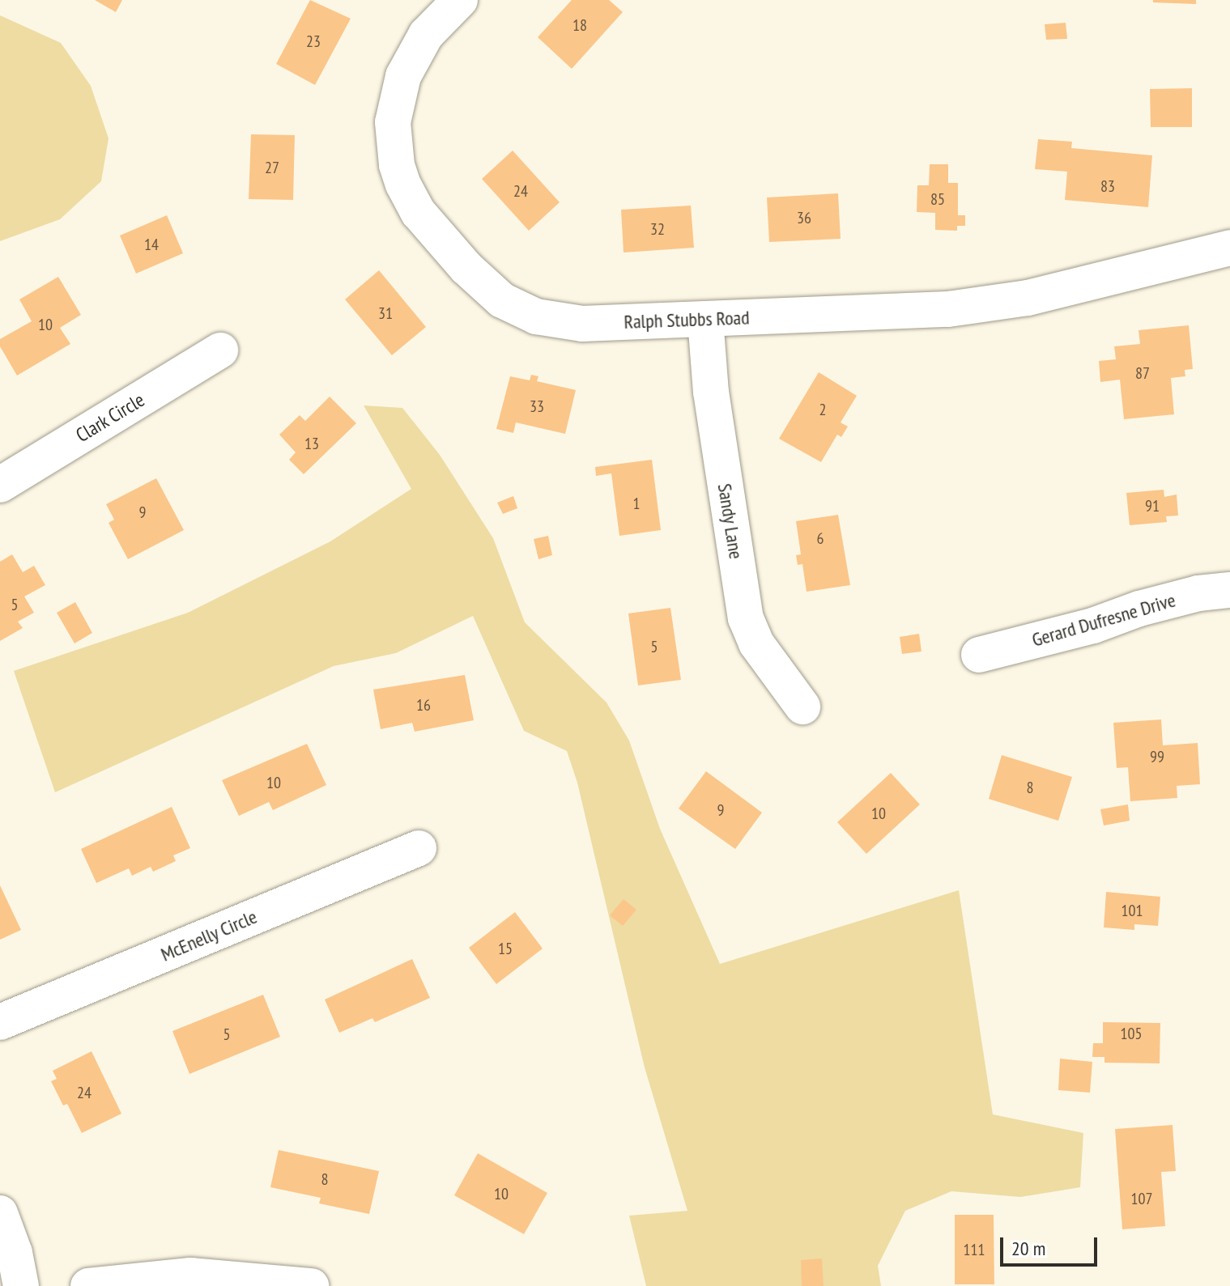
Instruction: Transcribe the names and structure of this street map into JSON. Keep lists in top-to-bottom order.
{
  "streets": {
    "street": [
      "Ralph Stubbs Road",
      "Clark Circle",
      "Sandy Lane",
      "Gerard Dufresne Drive",
      "McEnelly Circle"
    ]
  },
  "crossings": [
    ["Ralph Stubbs Road", "Sandy Lane"]
  ],
  "house_numbers": [
    "18",
    "23",
    "27",
    "83",
    "24",
    "85",
    "36",
    "32",
    "14",
    "31",
    "10",
    "87",
    "33",
    "2",
    "13",
    "1",
    "91",
    "9",
    "6",
    "5",
    "5",
    "16",
    "99",
    "10",
    "8",
    "9",
    "10",
    "101",
    "15",
    "105",
    "5",
    "24",
    "8",
    "10",
    "107",
    "111"
  ],
  "scale_bar": "20 m"
}
